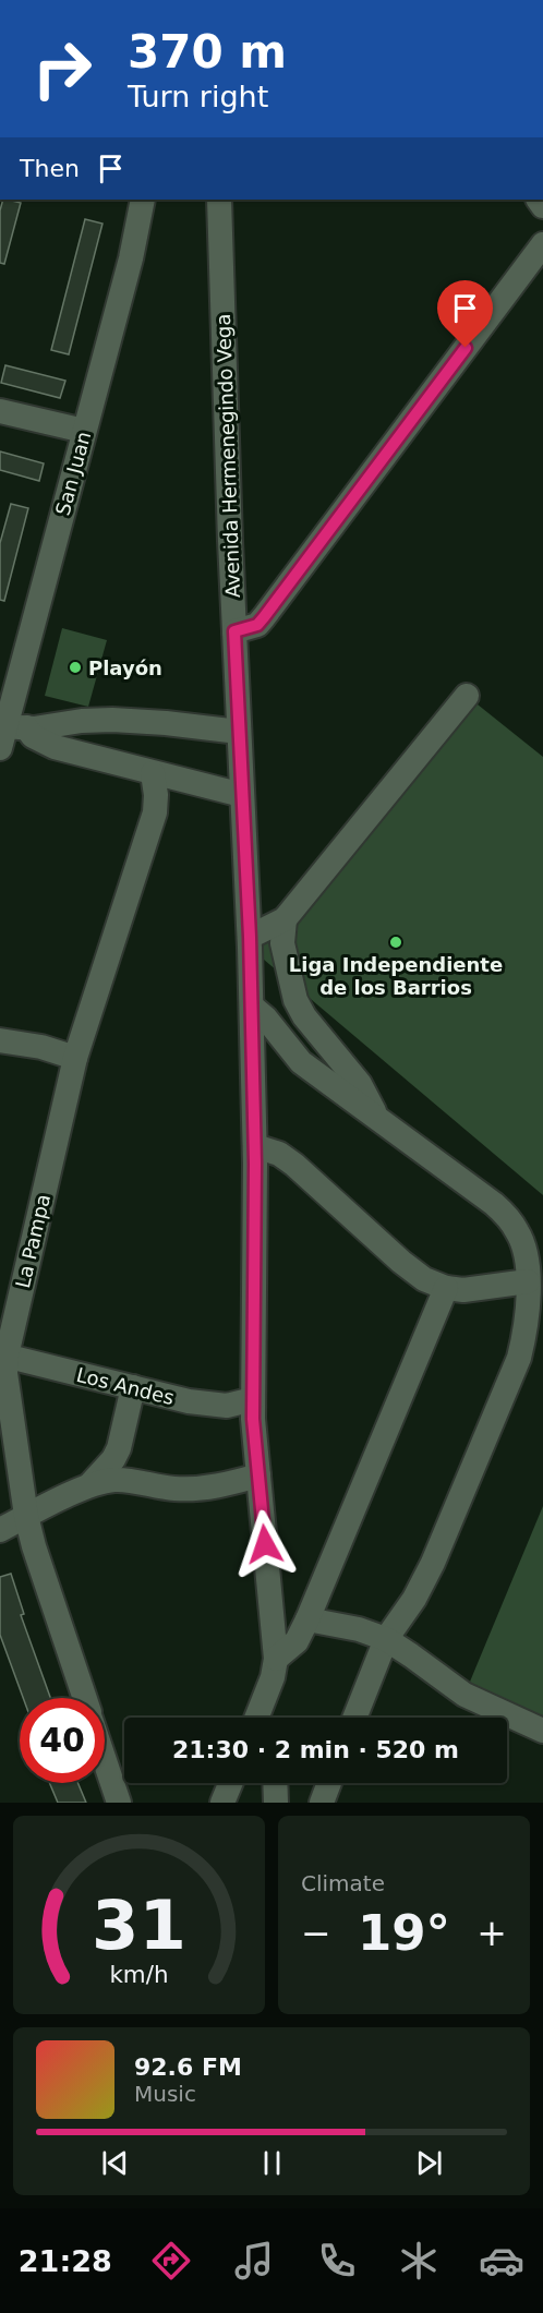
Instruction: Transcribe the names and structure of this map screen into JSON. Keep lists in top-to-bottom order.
{
  "streets": {
    "street": [
      "Avenida Hermenegindo Vega",
      "San Juan",
      "La Pampa",
      "Los Andes"
    ]
  },
  "crossings": [
    ["Avenida Hermenegindo Vega", "Los Andes"],
    ["La Pampa", "Los Andes"]
  ],
  "places": ["Playón", "Liga Independiente de los Barrios"],
  "page": {
    "turn": ["370 m", "Turn right"],
    "then": "Then",
    "limit": "40",
    "trip": "21:30 · 2 min · 520 m",
    "tile": "Climate",
    "heat": ["−", "19°", "+"],
    "song": ["92.6 FM", "Music"],
    "tabs": "21:28",
    "gauge": ["31", "km/h"]
  }
}
